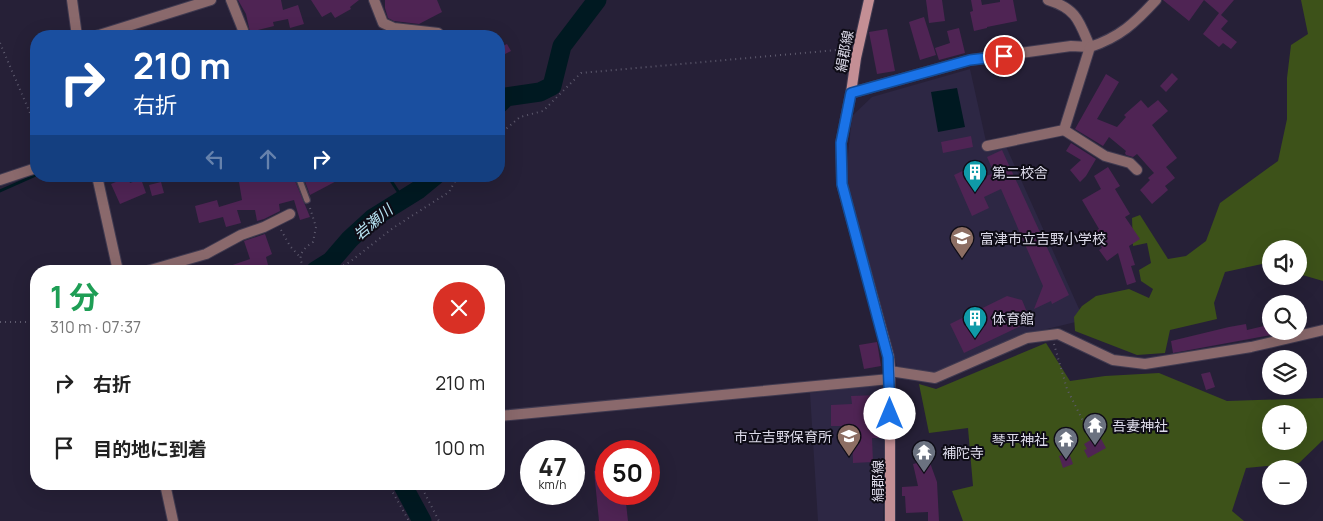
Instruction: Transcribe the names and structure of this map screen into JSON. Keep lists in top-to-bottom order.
{
  "streets": {
    "main road": ["絹郡線"]
  },
  "water": ["岩瀬川"],
  "places": {
    "building": ["第二校舎", "体育館"],
    "school or university": ["富津市立吉野小学校", "市立吉野保育所"],
    "temple": ["吾妻神社", "琴平神社", "補陀寺"]
  },
  "page": {
    "turn": ["210 m", "右折"],
    "map_buttons": ["+", "−"],
    "heading": ["1 分", "310 m · 07:37"],
    "list": [
      {
        "name": "右折",
        "value": "210 m"
      },
      {
        "name": "目的地に到着",
        "value": "100 m"
      }
    ],
    "speed": "47 km/h",
    "limit": "50"
  }
}
